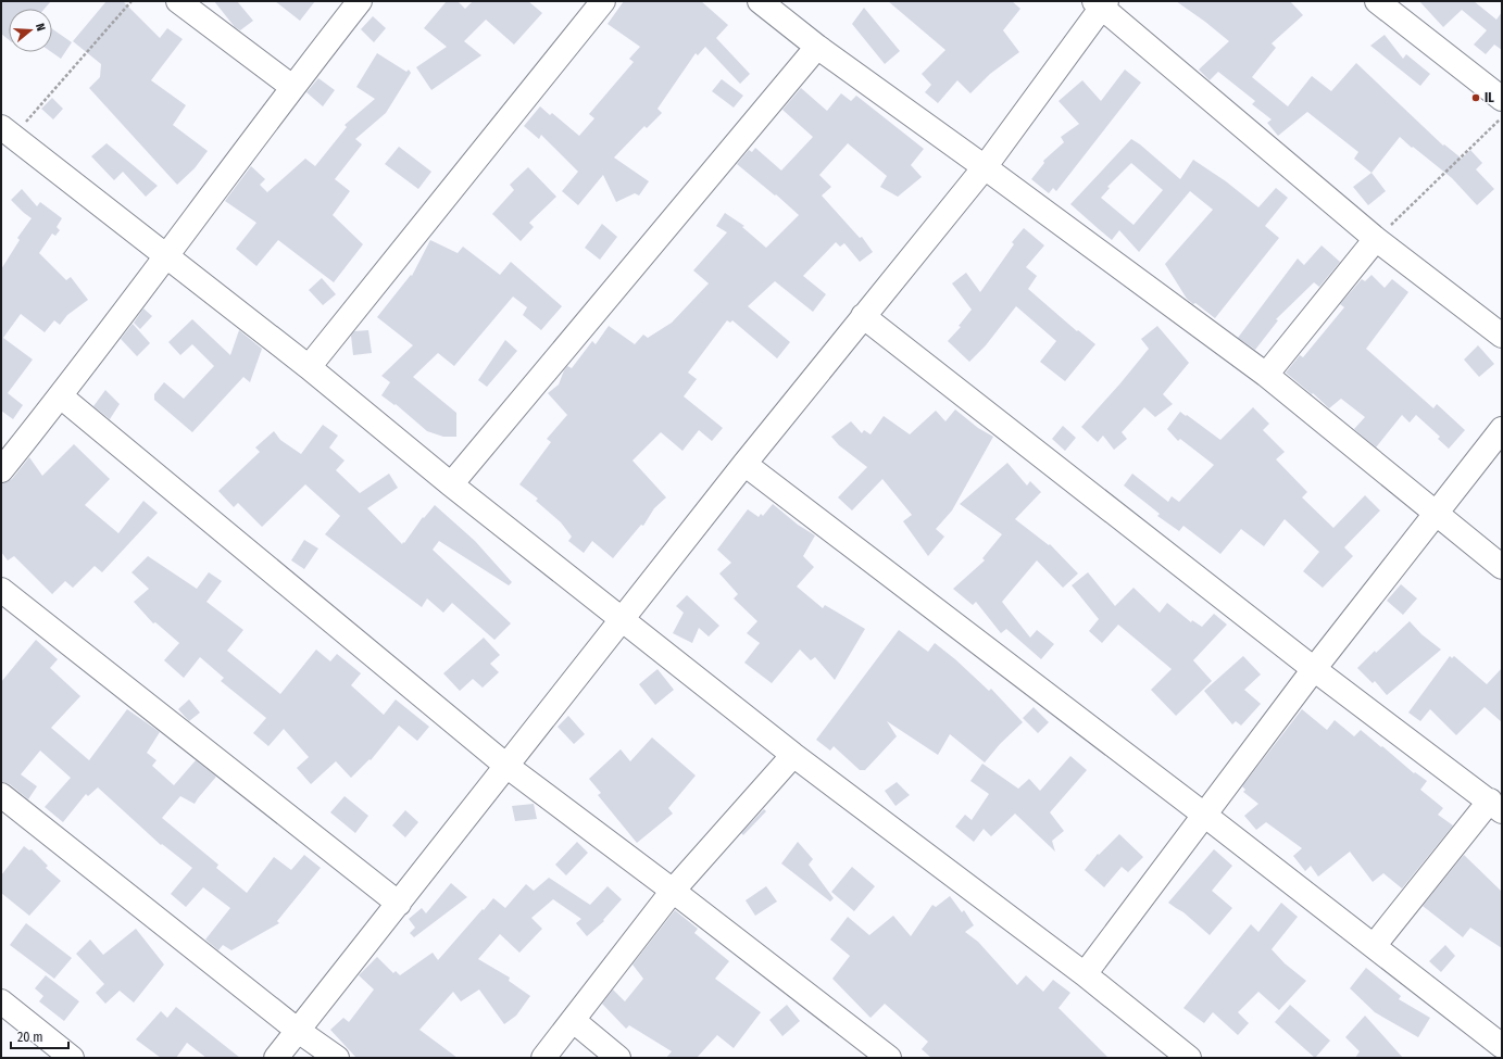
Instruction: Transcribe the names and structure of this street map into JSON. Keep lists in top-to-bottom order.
{
  "places": ["IL"],
  "scale_bar": "20 m",
  "north": "right"
}
